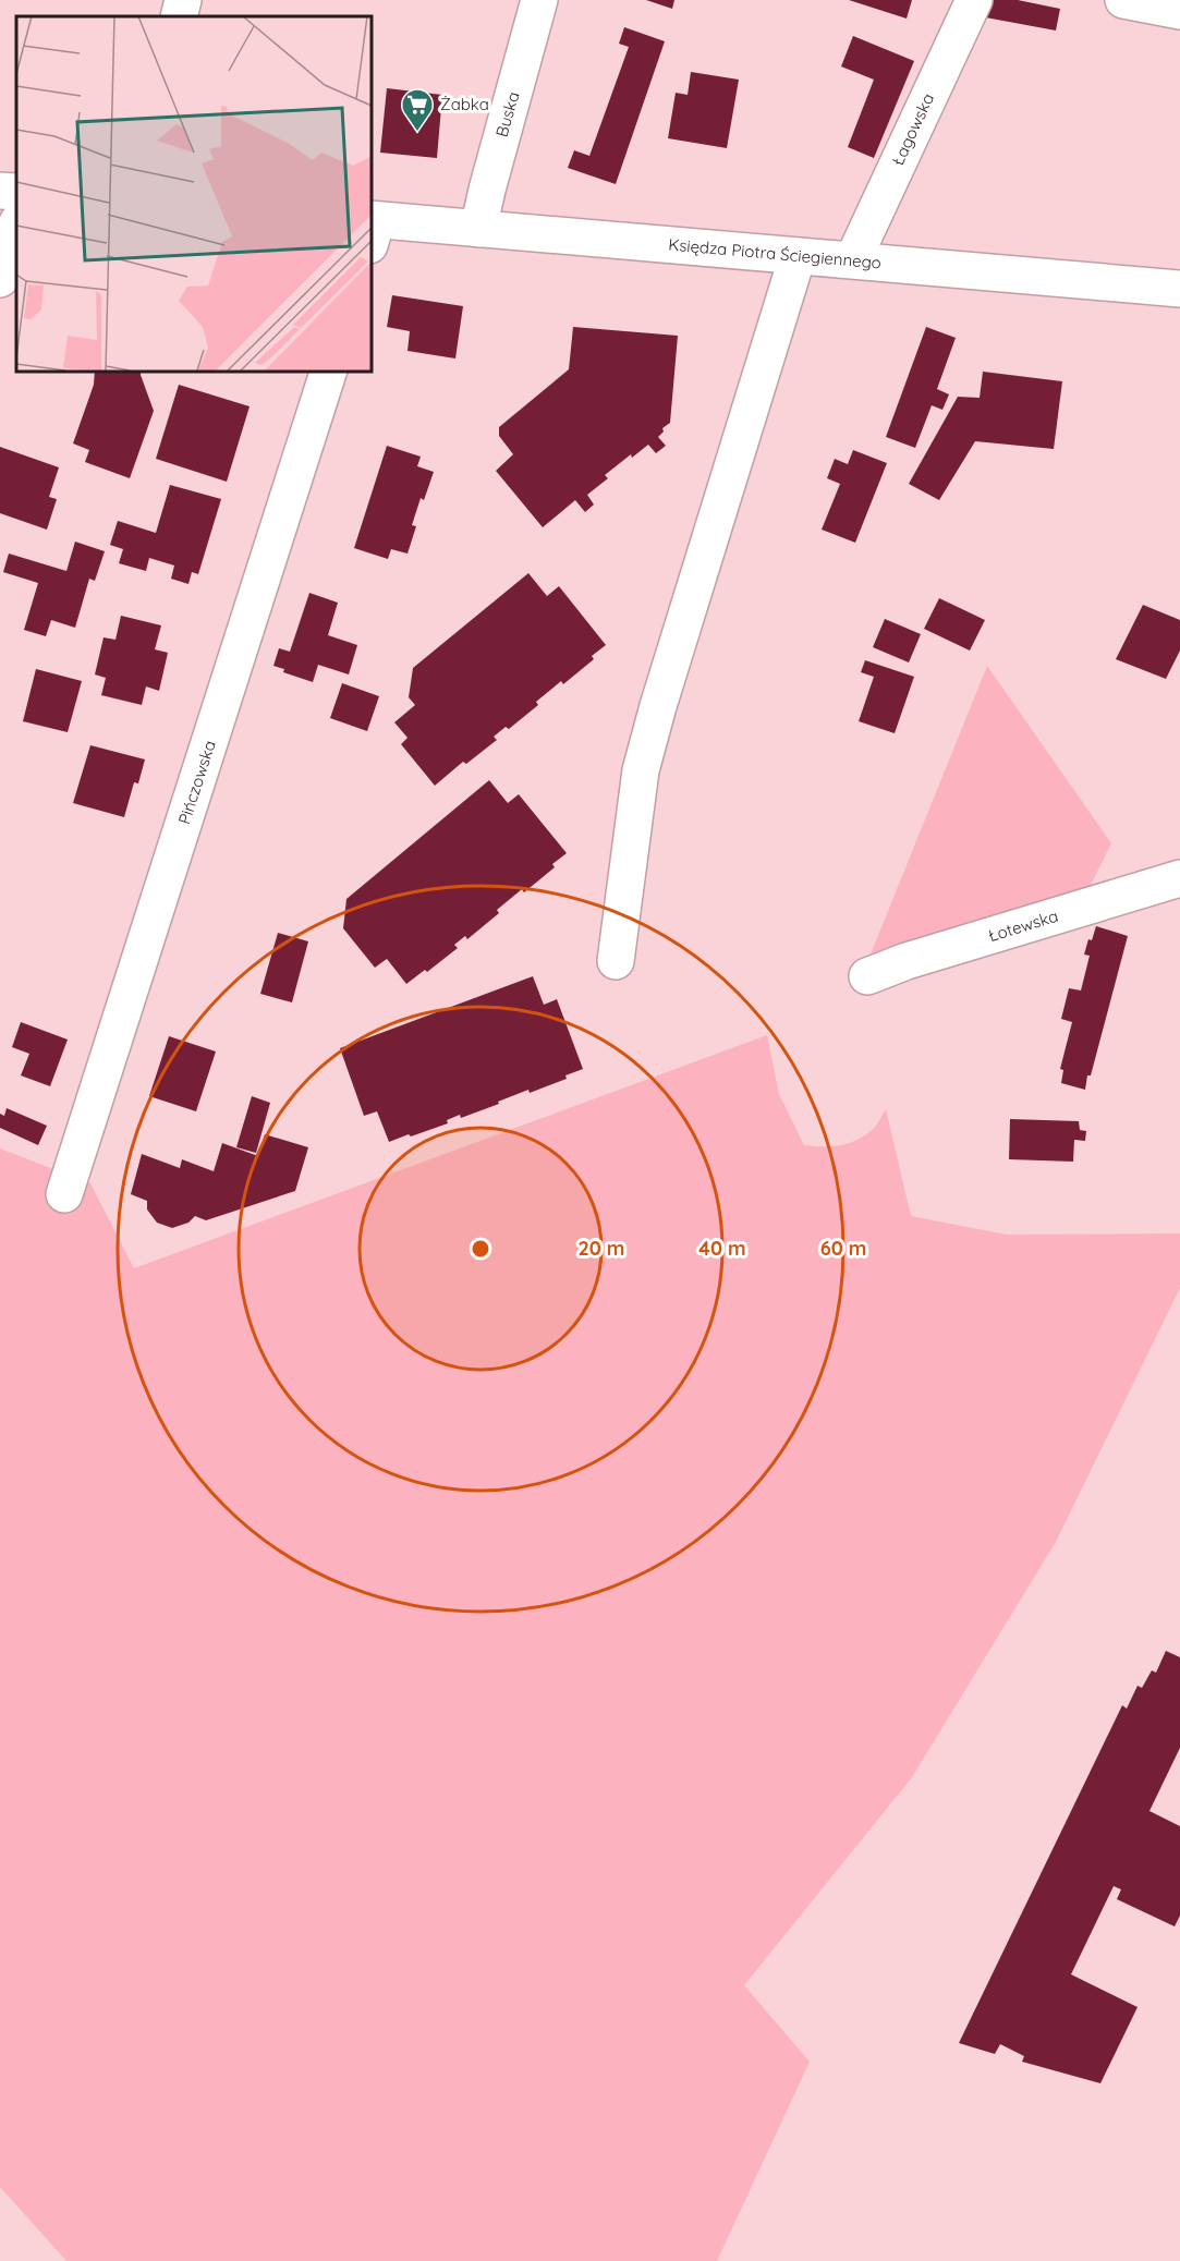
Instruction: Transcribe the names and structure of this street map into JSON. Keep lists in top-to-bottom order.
{
  "streets": {
    "street": [
      "Buska",
      "Łagowska",
      "Księdza Piotra Ściegiennego",
      "Pińczowska",
      "Łotewska"
    ]
  },
  "crossings": [
    ["Buska", "Księdza Piotra Ściegiennego"],
    ["Łagowska", "Księdza Piotra Ściegiennego"]
  ],
  "places": {
    "supermarket": ["Żabka"]
  },
  "rings": ["20 m", "40 m", "60 m"]
}
